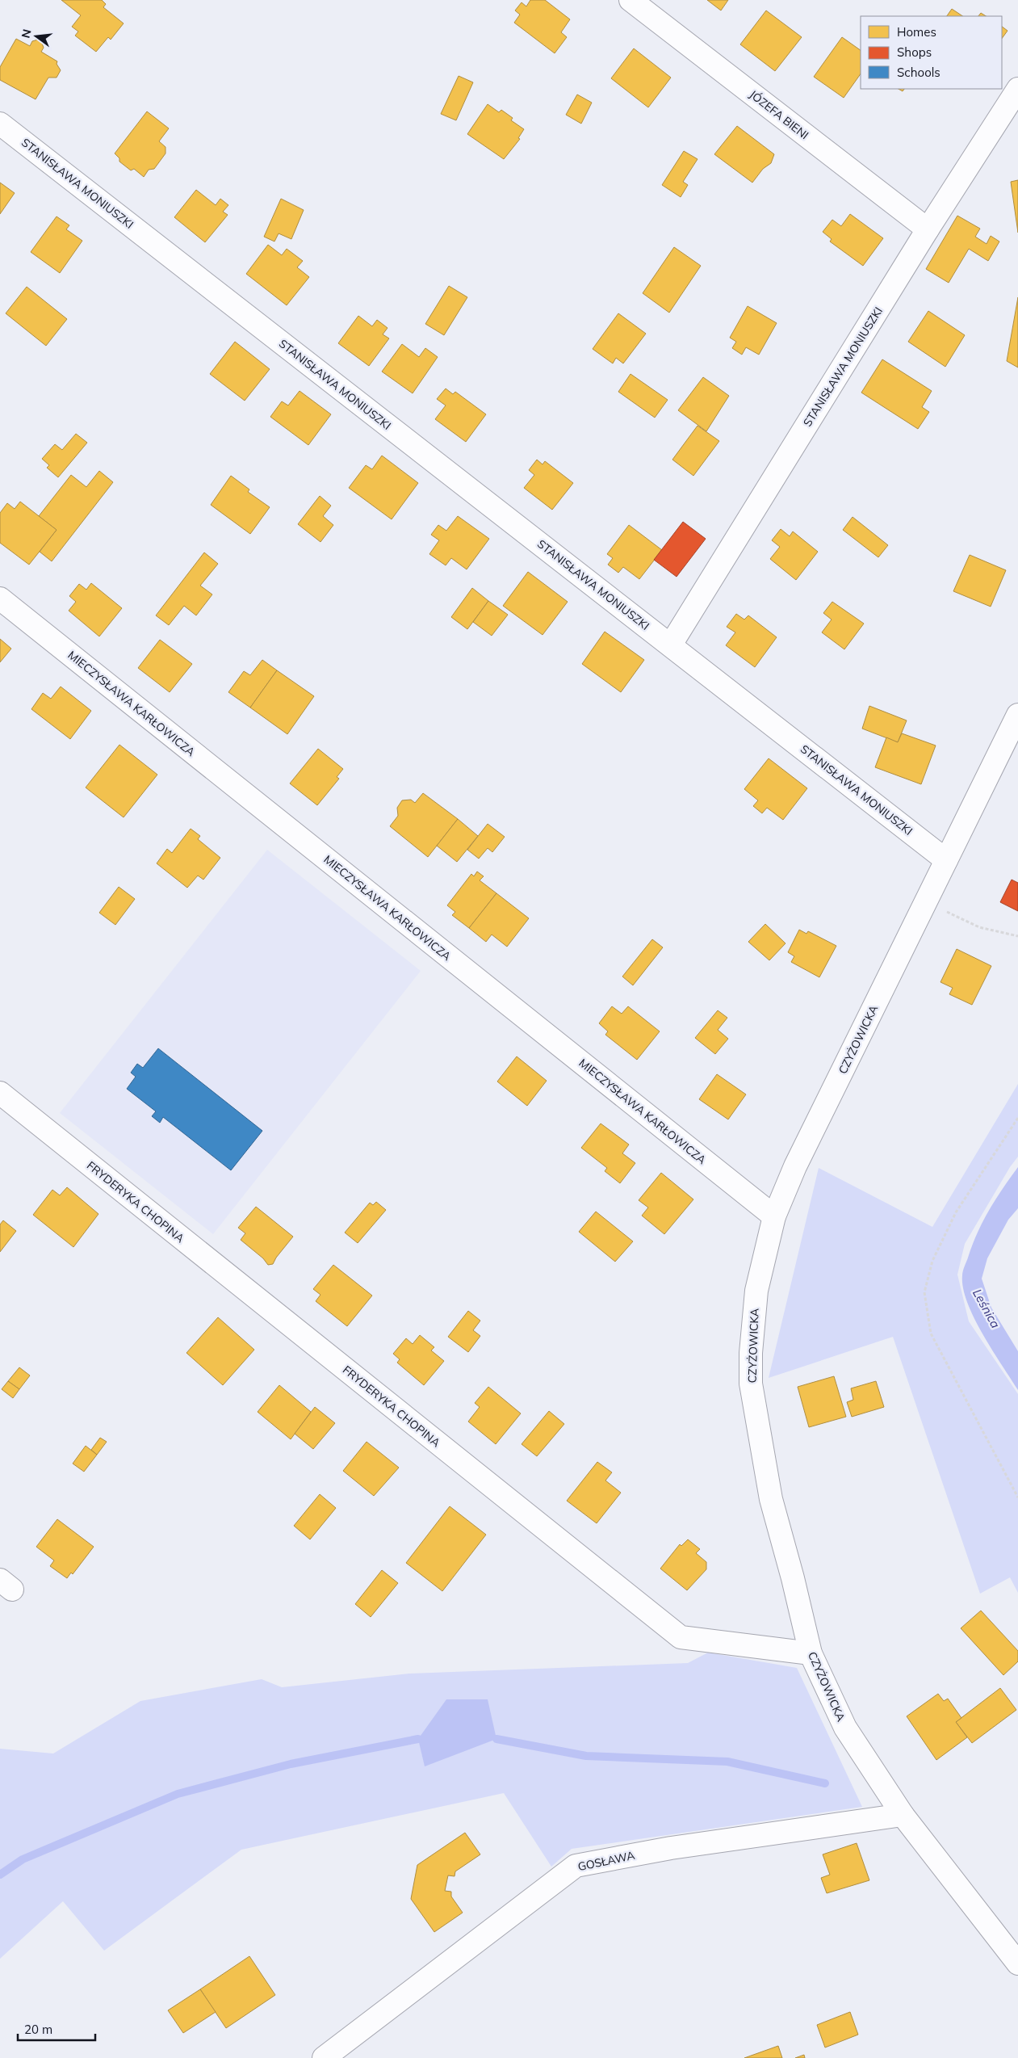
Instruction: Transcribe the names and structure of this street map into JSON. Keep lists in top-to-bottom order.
{
  "streets": {
    "street": [
      "JÓZEFA BIENI",
      "STANISŁAWA MONIUSZKI",
      "MIECZYSŁAWA KARŁOWICZA",
      "CZYŻOWICKA",
      "FRYDERYKA CHOPINA",
      "GOSŁAWA"
    ]
  },
  "crossings": [
    ["JÓZEFA BIENI", "STANISŁAWA MONIUSZKI"],
    ["STANISŁAWA MONIUSZKI", "CZYŻOWICKA"],
    ["MIECZYSŁAWA KARŁOWICZA", "CZYŻOWICKA"],
    ["CZYŻOWICKA", "FRYDERYKA CHOPINA"],
    ["CZYŻOWICKA", "GOSŁAWA"]
  ],
  "water": ["Leśnica"],
  "legend": ["Homes", "Shops", "Schools"],
  "scale_bar": "20 m",
  "north": "left"
}
